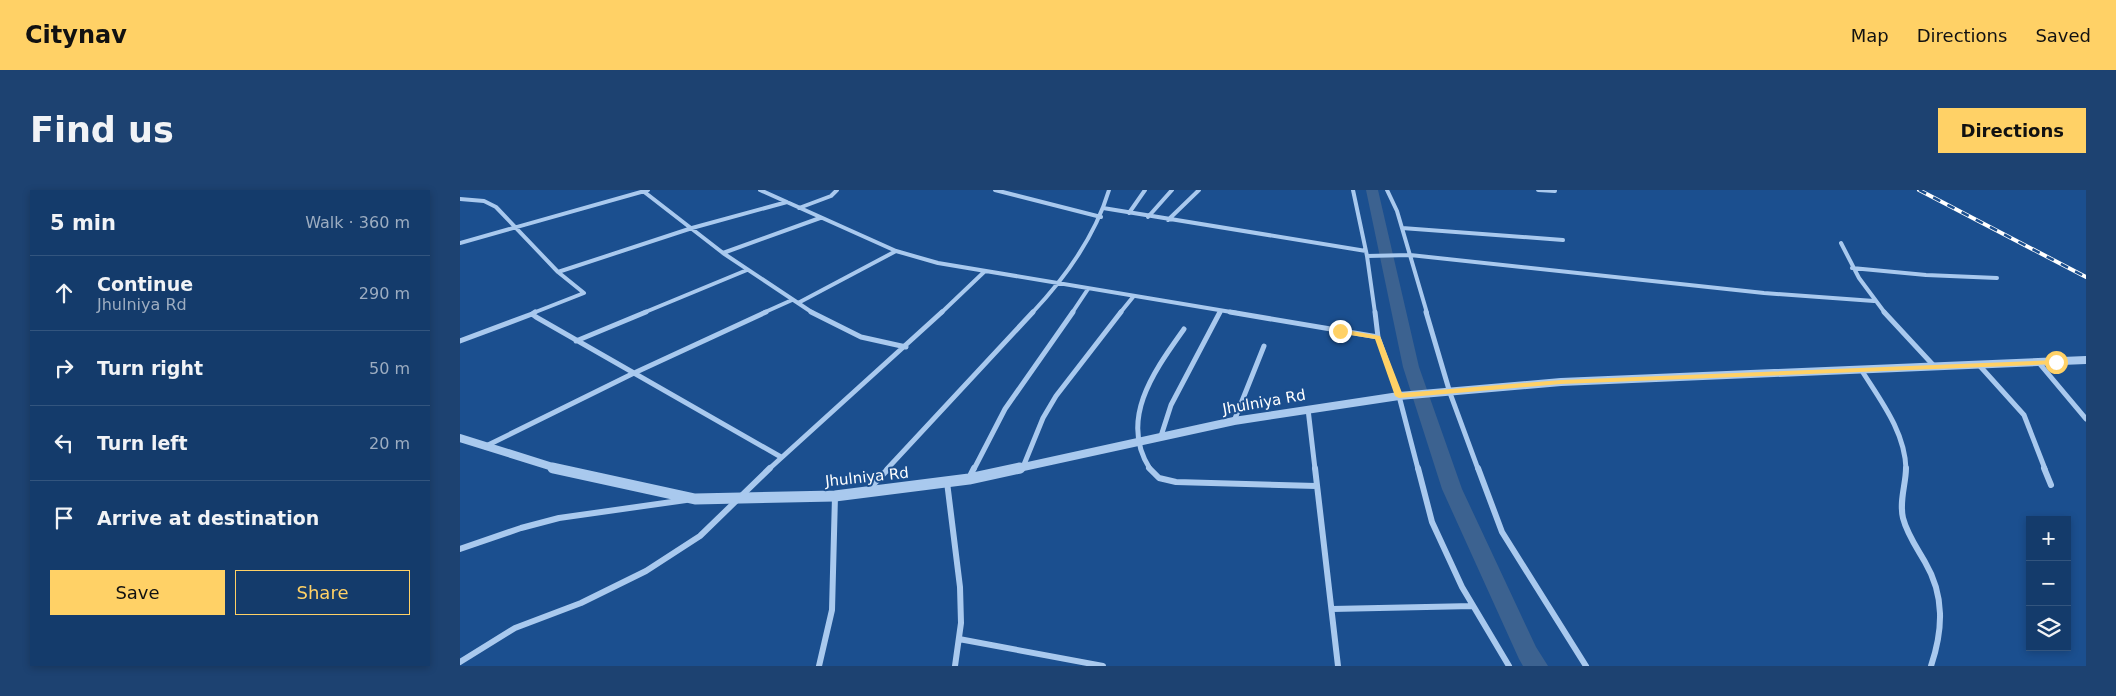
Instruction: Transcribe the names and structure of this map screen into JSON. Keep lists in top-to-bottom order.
{
  "streets": {
    "street": ["Jhulniya Rd"]
  },
  "page": {
    "header": "Citynav",
    "nav": ["Map", "Directions", "Saved"],
    "buttons": [
      "Directions",
      ["Save", "Share"]
    ],
    "title": "Find us",
    "heading": ["5 min", "Walk · 360 m"],
    "list": [
      ["Continue", "Jhulniya Rd", "290 m"],
      ["Turn right", "50 m"],
      ["Turn left", "20 m"],
      "Arrive at destination"
    ],
    "map_buttons": ["+", "−"]
  }
}
